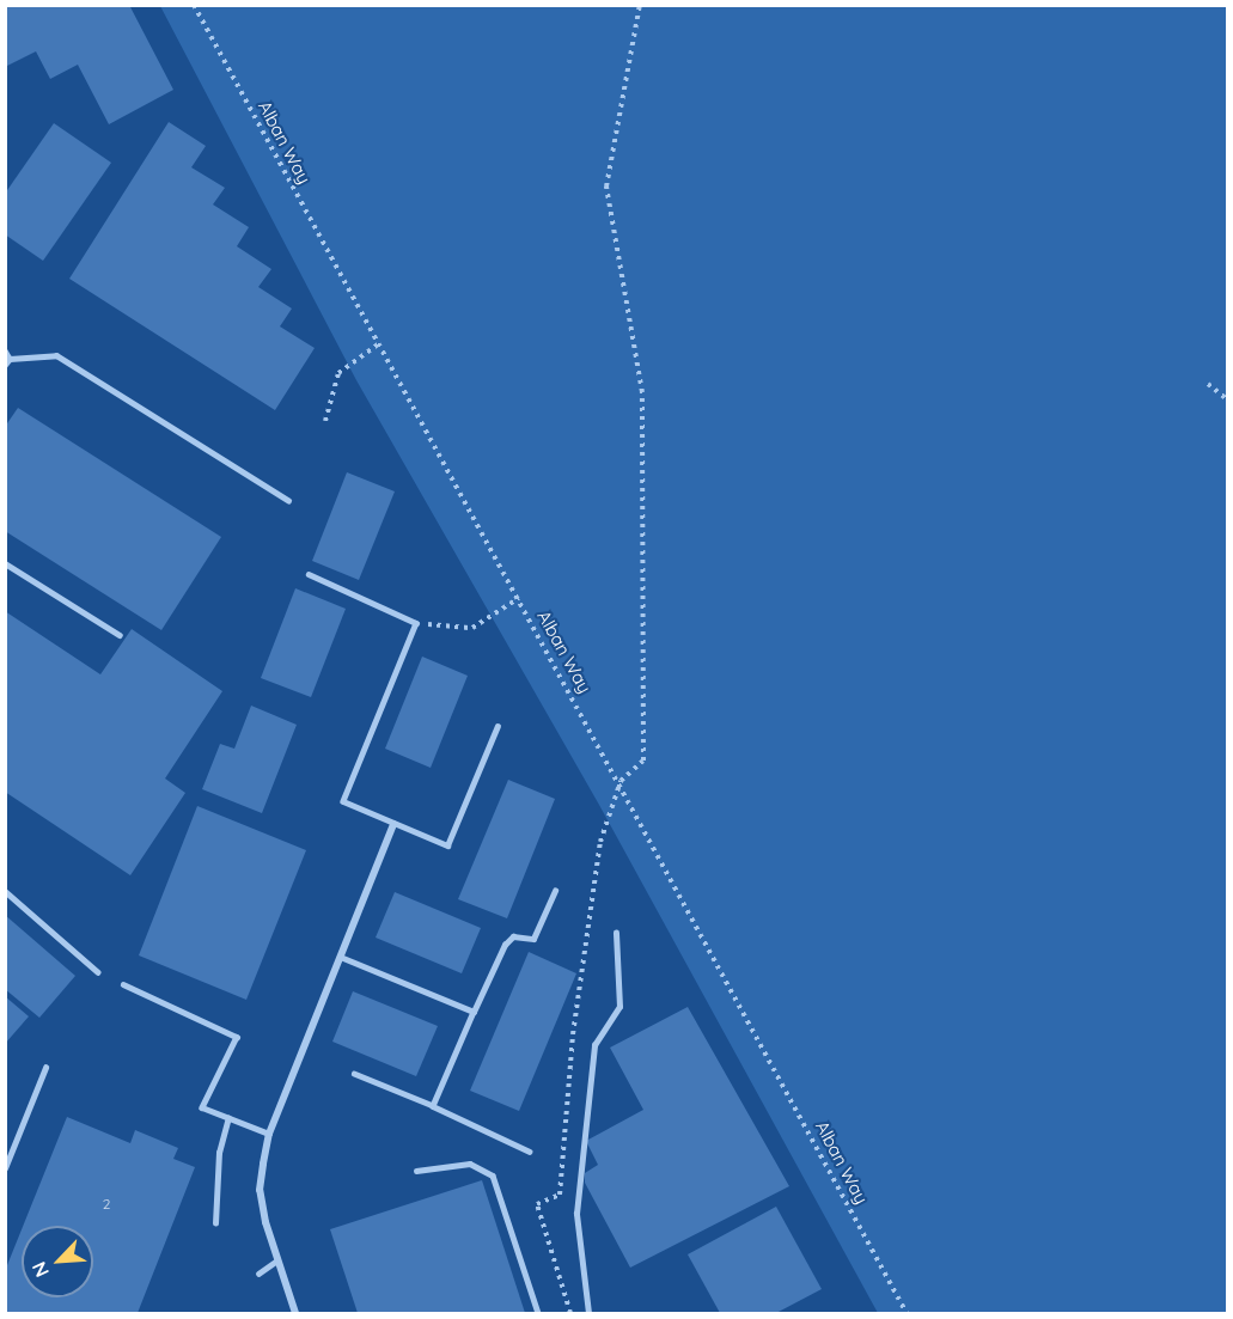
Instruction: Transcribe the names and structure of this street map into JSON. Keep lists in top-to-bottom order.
{
  "streets": {
    "path": ["Alban Way"]
  },
  "house_numbers": ["2"],
  "north": "bottom left"
}
